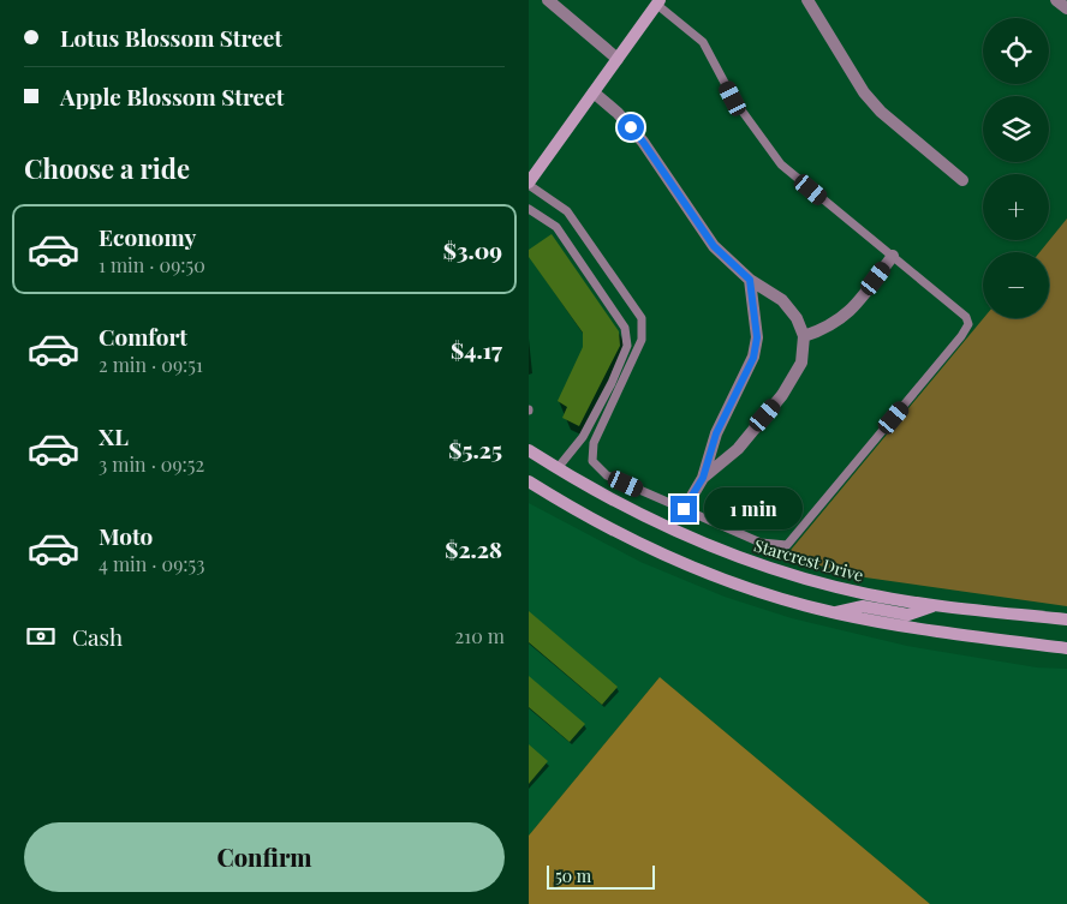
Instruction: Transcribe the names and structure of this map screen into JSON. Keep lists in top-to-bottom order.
{
  "streets": {
    "main road": ["Starcrest Drive"]
  },
  "scale_bar": "50 m",
  "page": {
    "banner": ["Lotus Blossom Street", "Apple Blossom Street"],
    "map_buttons": ["+", "−"],
    "heading": "Choose a ride",
    "list": [
      {
        "name": "Economy",
        "note": "1 min · 09:50",
        "value": "$3.09"
      },
      {
        "name": "Comfort",
        "note": "2 min · 09:51",
        "value": "$4.17"
      },
      {
        "name": "XL",
        "note": "3 min · 09:52",
        "value": "$5.25"
      },
      {
        "name": "Moto",
        "note": "4 min · 09:53",
        "value": "$2.28"
      }
    ],
    "bubble": "1 min",
    "pay": ["Cash", "210 m"],
    "buttons": "Confirm",
    "scale": "50 m"
  }
}
